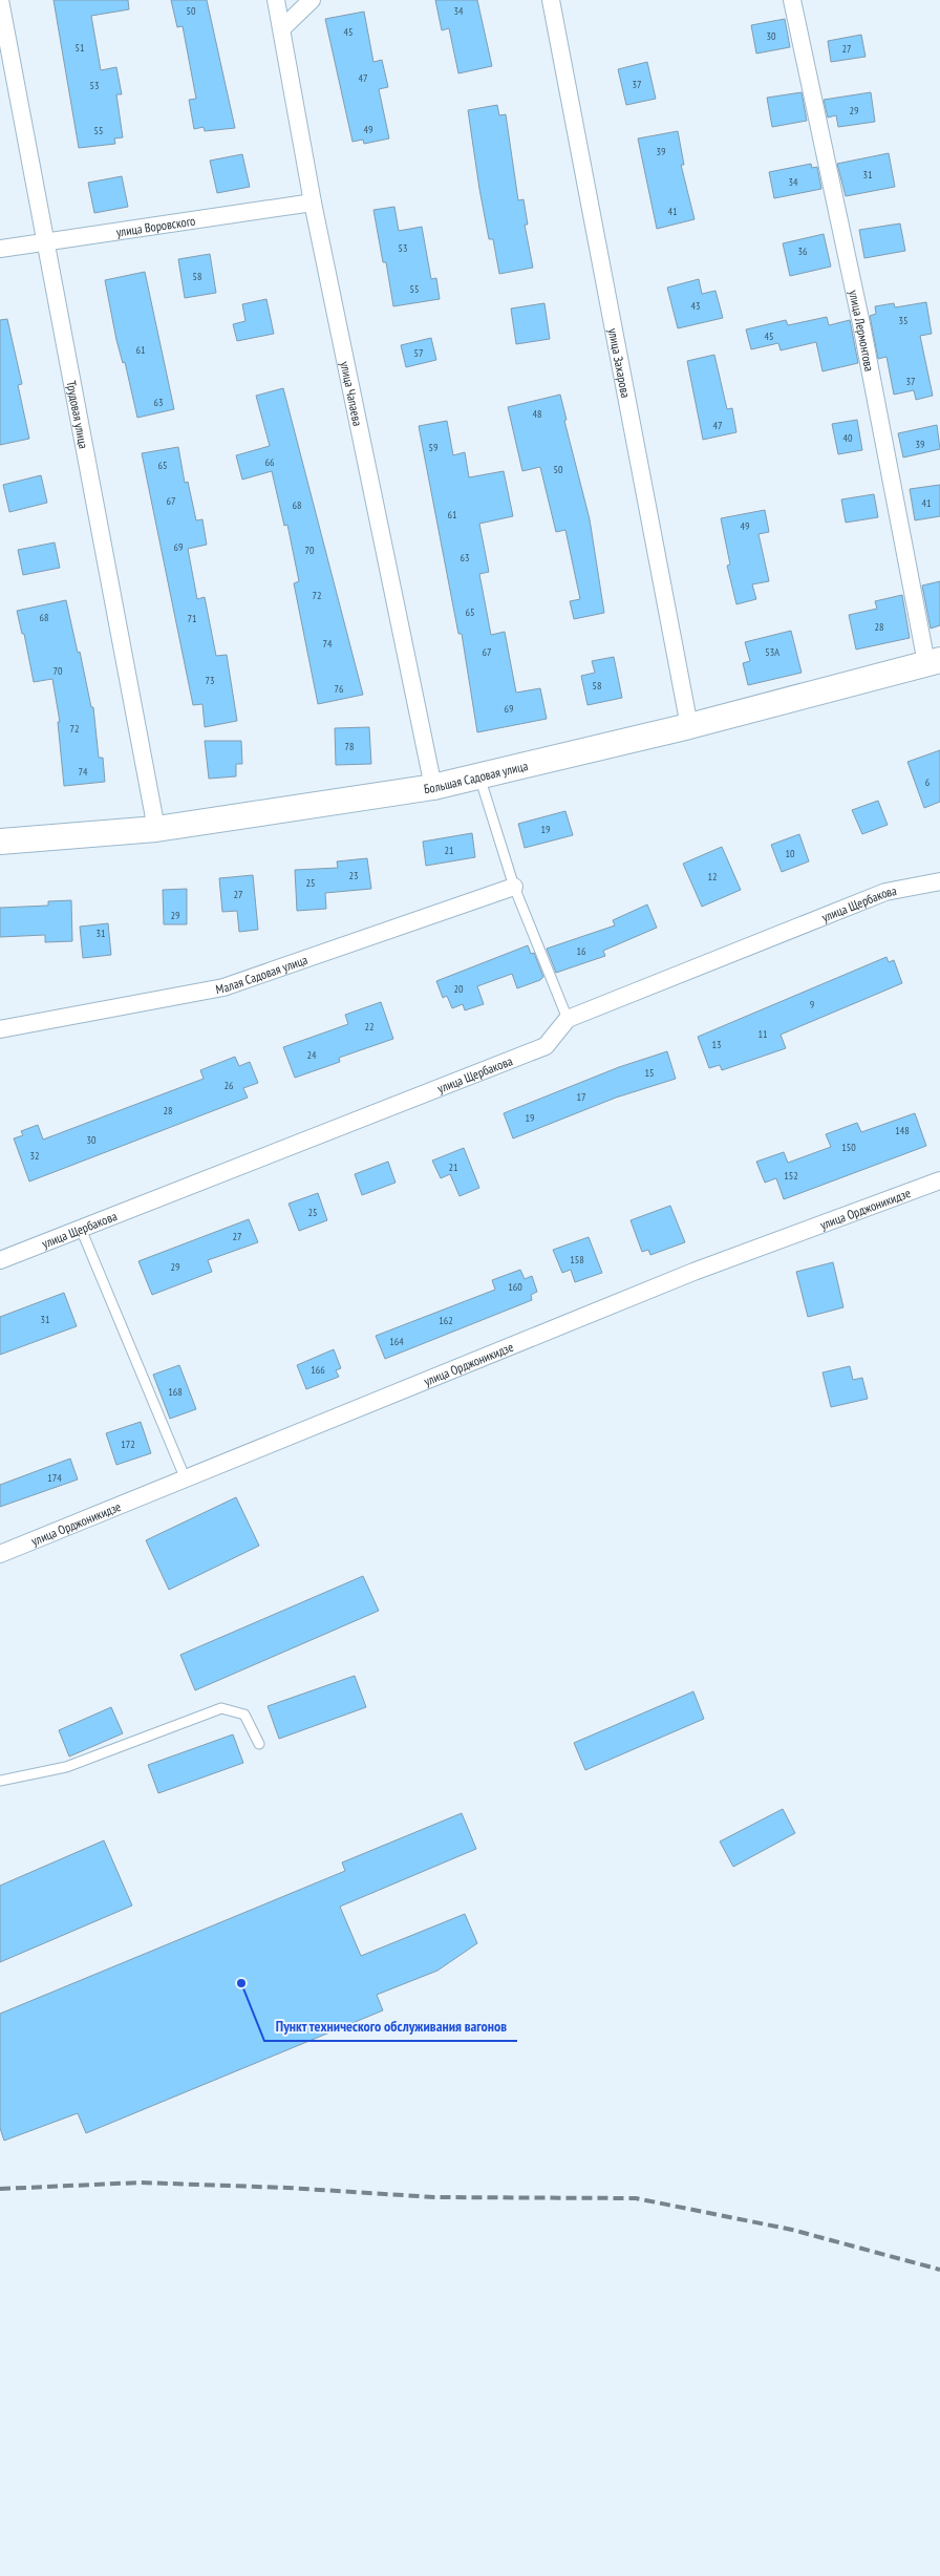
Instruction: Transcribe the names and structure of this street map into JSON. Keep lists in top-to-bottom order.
{
  "streets": {
    "main road": ["Большая Садовая улица"],
    "street": [
      "улица Воровского",
      "улица Лермонтова",
      "улица Захарова",
      "улица Чапаева",
      "Трудовая улица",
      "улица Щербакова",
      "Малая Садовая улица",
      "улица Орджоникидзе"
    ]
  },
  "crossings": [
    ["улица Воровского", "улица Чапаева"],
    ["улица Воровского", "Трудовая улица"],
    ["улица Лермонтова", "Большая Садовая улица"],
    ["улица Захарова", "Большая Садовая улица"],
    ["улица Чапаева", "Большая Садовая улица"],
    ["Трудовая улица", "Большая Садовая улица"]
  ],
  "places": ["Пункт технического обслуживания вагонов"],
  "house_numbers": [
    "50",
    "34",
    "45",
    "30",
    "51",
    "27",
    "47",
    "37",
    "53",
    "29",
    "49",
    "55",
    "39",
    "31",
    "34",
    "41",
    "53",
    "36",
    "58",
    "55",
    "43",
    "35",
    "45",
    "61",
    "57",
    "37",
    "63",
    "48",
    "47",
    "40",
    "39",
    "59",
    "66",
    "65",
    "50",
    "67",
    "41",
    "68",
    "61",
    "49",
    "69",
    "70",
    "63",
    "72",
    "65",
    "68",
    "71",
    "28",
    "74",
    "67",
    "53А",
    "70",
    "73",
    "58",
    "76",
    "69",
    "72",
    "78",
    "74",
    "6",
    "19",
    "21",
    "10",
    "23",
    "12",
    "25",
    "27",
    "29",
    "31",
    "16",
    "20",
    "9",
    "22",
    "11",
    "13",
    "24",
    "15",
    "26",
    "17",
    "28",
    "19",
    "148",
    "30",
    "150",
    "32",
    "21",
    "152",
    "25",
    "27",
    "158",
    "29",
    "160",
    "31",
    "162",
    "164",
    "166",
    "168",
    "172",
    "174"
  ]
}
